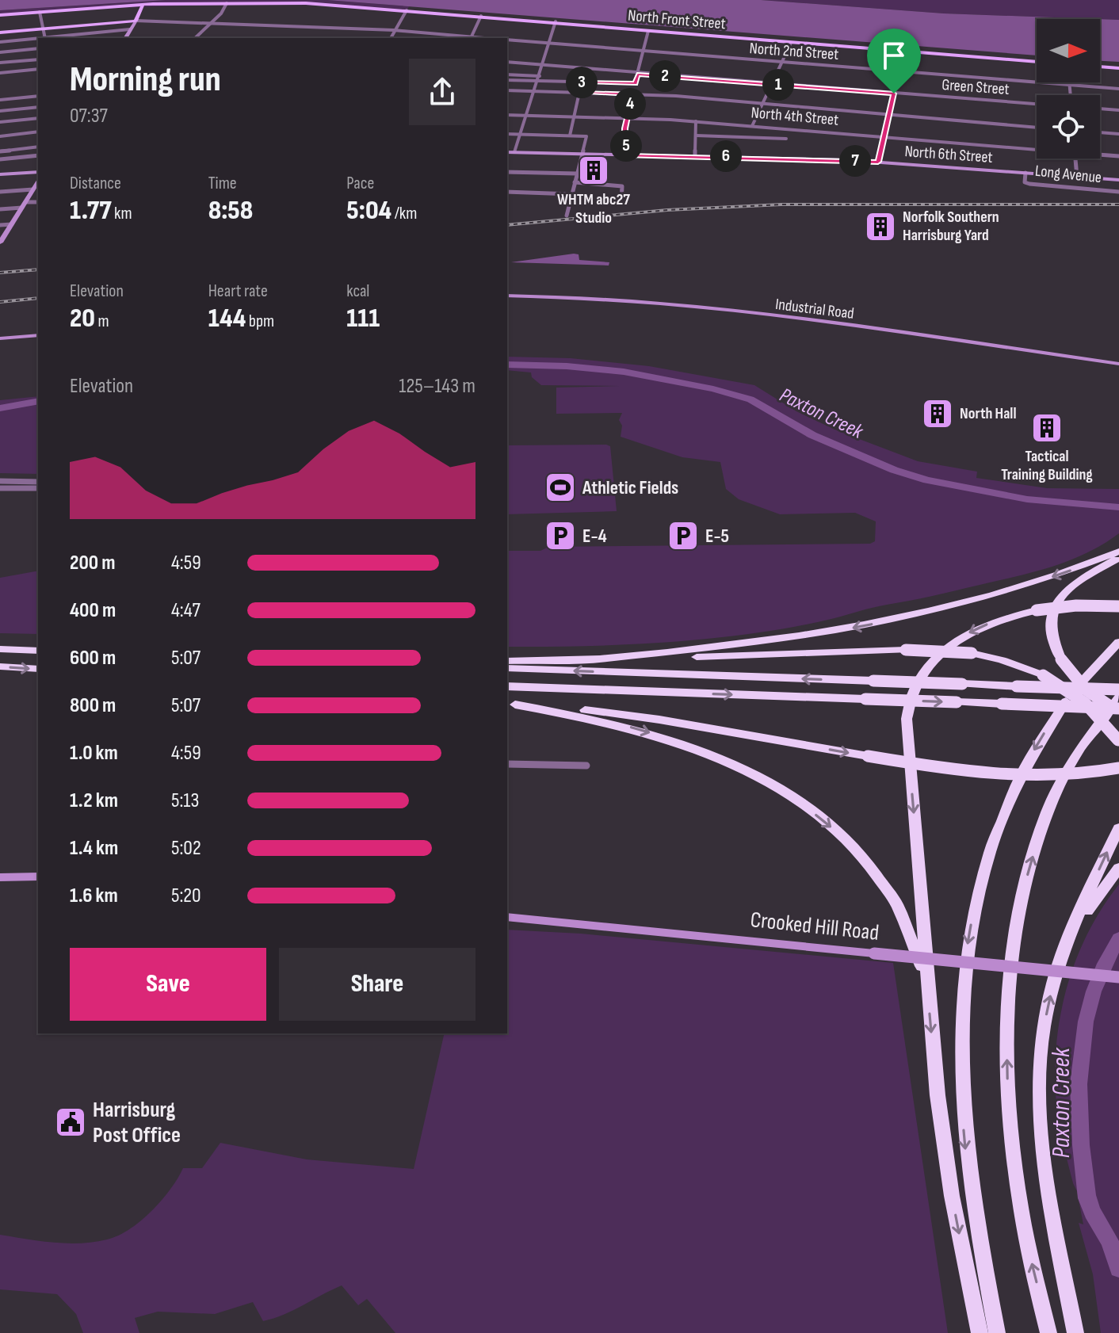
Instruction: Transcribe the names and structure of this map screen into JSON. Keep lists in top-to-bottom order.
{
  "streets": {
    "main road": ["North Front Street", "North 2nd Street"],
    "street": [
      "Green Street",
      "North 4th Street",
      "North 6th Street",
      "Long Avenue",
      "Industrial Road",
      "Crooked Hill Road"
    ]
  },
  "crossings": [
    ["North 6th Street", "Long Avenue"]
  ],
  "water": ["Paxton Creek"],
  "places": {
    "building": [
      "WHTM abc27 Studio",
      "Norfolk Southern Harrisburg Yard",
      "North Hall",
      "Tactical Training Building"
    ],
    "sports": ["Athletic Fields"],
    "parking": ["E-4", "E-5"],
    "public building": ["Harrisburg Post Office"]
  },
  "north": "right",
  "page": {
    "heading": ["Morning run", "07:37"],
    "pins": [
      "2",
      "3",
      "1",
      "4",
      "5",
      "6",
      "7"
    ],
    "stats": [
      ["Distance", "1.77 km"],
      ["Time", "8:58"],
      ["Pace", "5:04 /km"],
      ["Elevation", "20 m"],
      ["Heart rate", "144 bpm"],
      ["kcal", "111"]
    ],
    "chart": ["Elevation", "125–143 m"],
    "list": [
      {
        "name": "200 m",
        "note": "4:59"
      },
      {
        "name": "400 m",
        "note": "4:47"
      },
      {
        "name": "600 m",
        "note": "5:07"
      },
      {
        "name": "800 m",
        "note": "5:07"
      },
      {
        "name": "1.0 km",
        "note": "4:59"
      },
      {
        "name": "1.2 km",
        "note": "5:13"
      },
      {
        "name": "1.4 km",
        "note": "5:02"
      },
      {
        "name": "1.6 km",
        "note": "5:20"
      }
    ],
    "buttons": ["Save", "Share"]
  }
}
